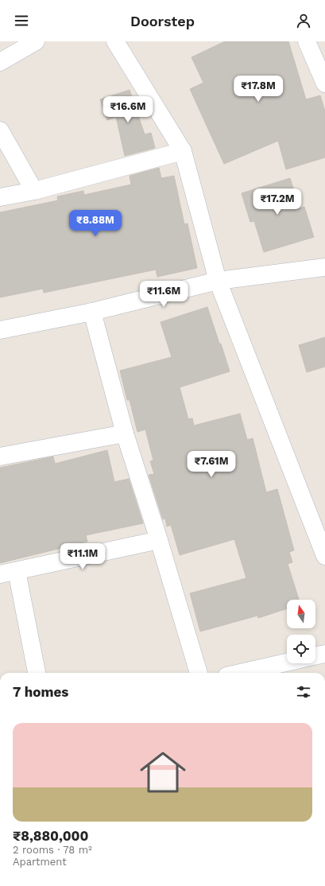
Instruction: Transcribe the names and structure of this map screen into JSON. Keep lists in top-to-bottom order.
{
  "north": "top",
  "page": {
    "header": "Doorstep",
    "price": [
      "₹17.8M",
      "₹16.6M",
      "₹17.2M",
      "₹8.88M",
      "₹11.6M",
      "₹7.61M",
      "₹11.1M"
    ],
    "heading": "7 homes",
    "list": [
      {
        "name": "₹8,880,000",
        "note": "2 rooms · 78 m² · Apartment"
      }
    ]
  }
}
